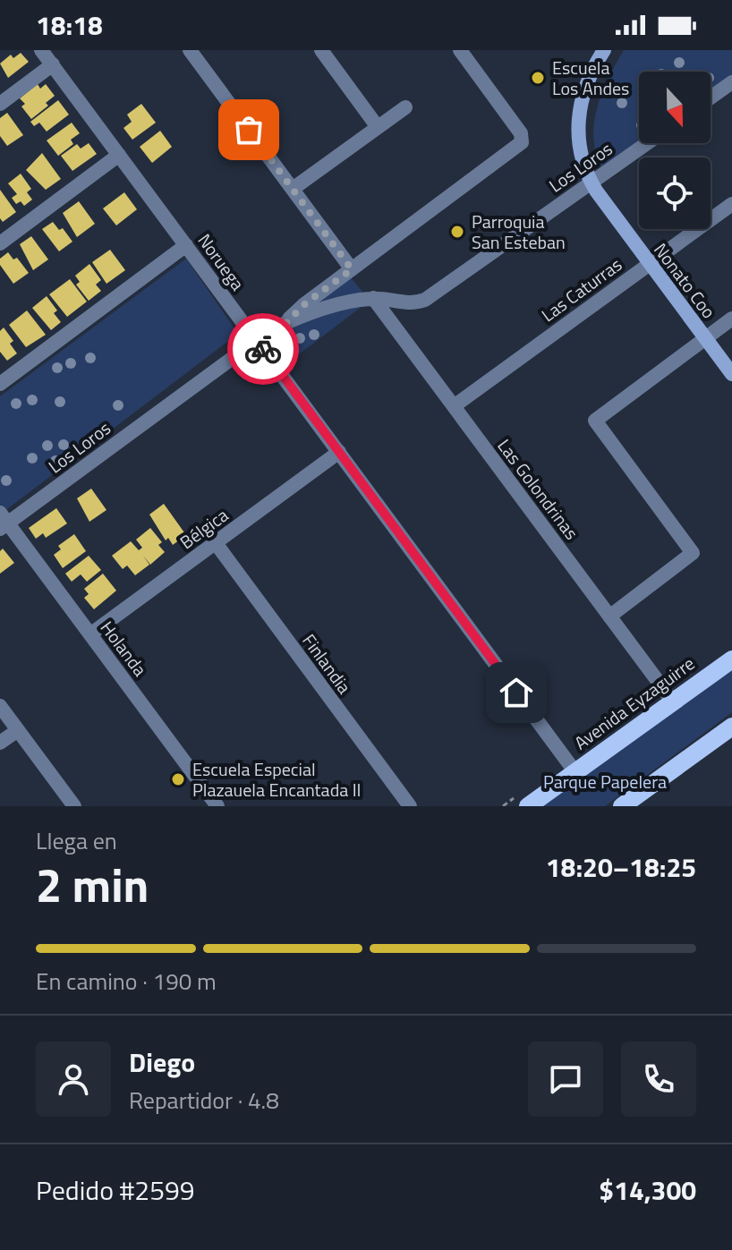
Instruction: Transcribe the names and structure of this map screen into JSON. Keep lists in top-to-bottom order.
{
  "streets": {
    "main road": ["Avenida Eyzaguirre"],
    "street": [
      "Los Loros",
      "Noruega",
      "Nonato Coo",
      "Las Caturras",
      "Las Golondrinas",
      "Bélgica",
      "Holanda",
      "Finlandia"
    ]
  },
  "crossings": [
    ["Los Loros", "Noruega"],
    ["Los Loros", "Nonato Coo"],
    ["Los Loros", "Las Golondrinas"],
    ["Los Loros", "Holanda"],
    ["Noruega", "Bélgica"],
    ["Noruega", "Avenida Eyzaguirre"],
    ["Nonato Coo", "Las Caturras"],
    ["Las Caturras", "Las Golondrinas"],
    ["Las Golondrinas", "Avenida Eyzaguirre"],
    ["Bélgica", "Holanda"],
    ["Bélgica", "Finlandia"]
  ],
  "parks": ["Parque Papelera"],
  "places": ["Escuela Los Andes", "Parroquia San Esteban", "Escuela Especial Plazauela Encantada II"],
  "north": "bottom",
  "page": {
    "status": "18:18",
    "heading": ["2 min", "Llega en", "18:20–18:25"],
    "panel": [
      "Diego",
      "Repartidor · 4.8",
      "Pedido #2599",
      "$14,300"
    ],
    "bar": "En camino · 190 m"
  }
}
